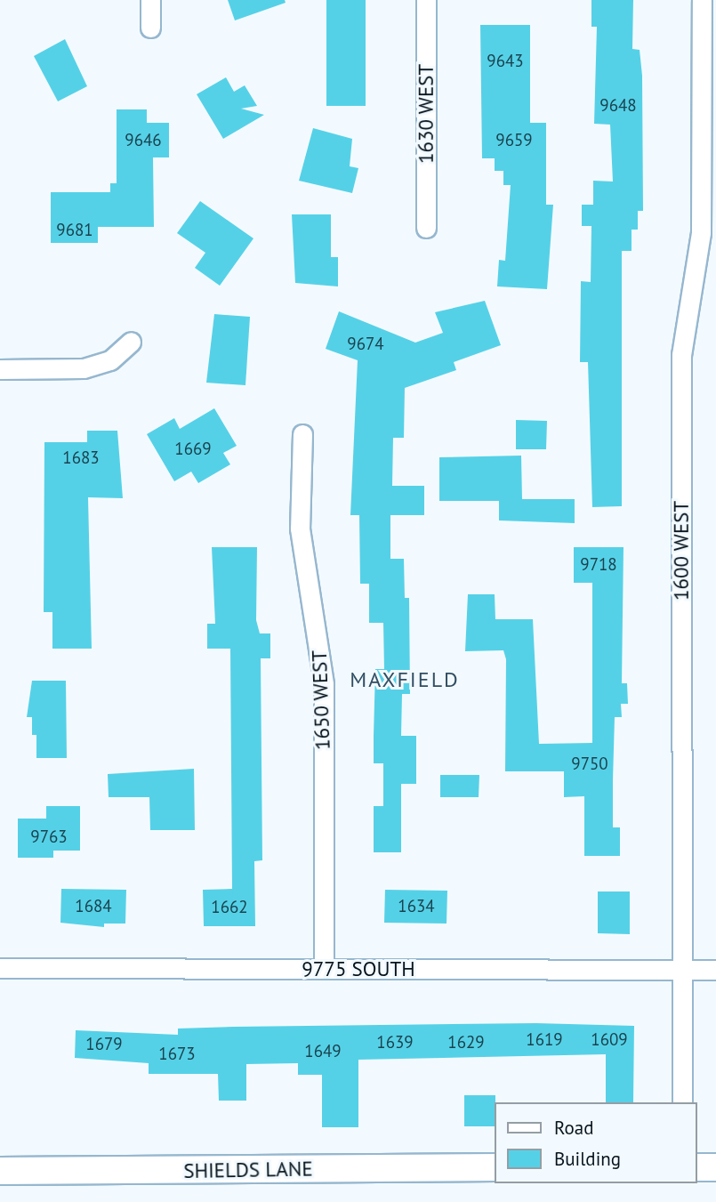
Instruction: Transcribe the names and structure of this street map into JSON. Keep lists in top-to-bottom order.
{
  "streets": {
    "main road": ["SHIELDS LANE"],
    "street": [
      "1630 WEST",
      "1600 WEST",
      "1650 WEST",
      "9775 SOUTH"
    ]
  },
  "crossings": [
    ["1600 WEST", "9775 SOUTH"],
    ["1650 WEST", "9775 SOUTH"]
  ],
  "districts": ["MAXFIELD"],
  "house_numbers": [
    "9643",
    "9648",
    "9646",
    "9659",
    "9681",
    "9674",
    "1669",
    "1683",
    "9718",
    "9750",
    "9763",
    "1684",
    "1634",
    "1662",
    "1619",
    "1609",
    "1639",
    "1629",
    "1679",
    "1649",
    "1673"
  ],
  "legend": ["Road", "Building"]
}
